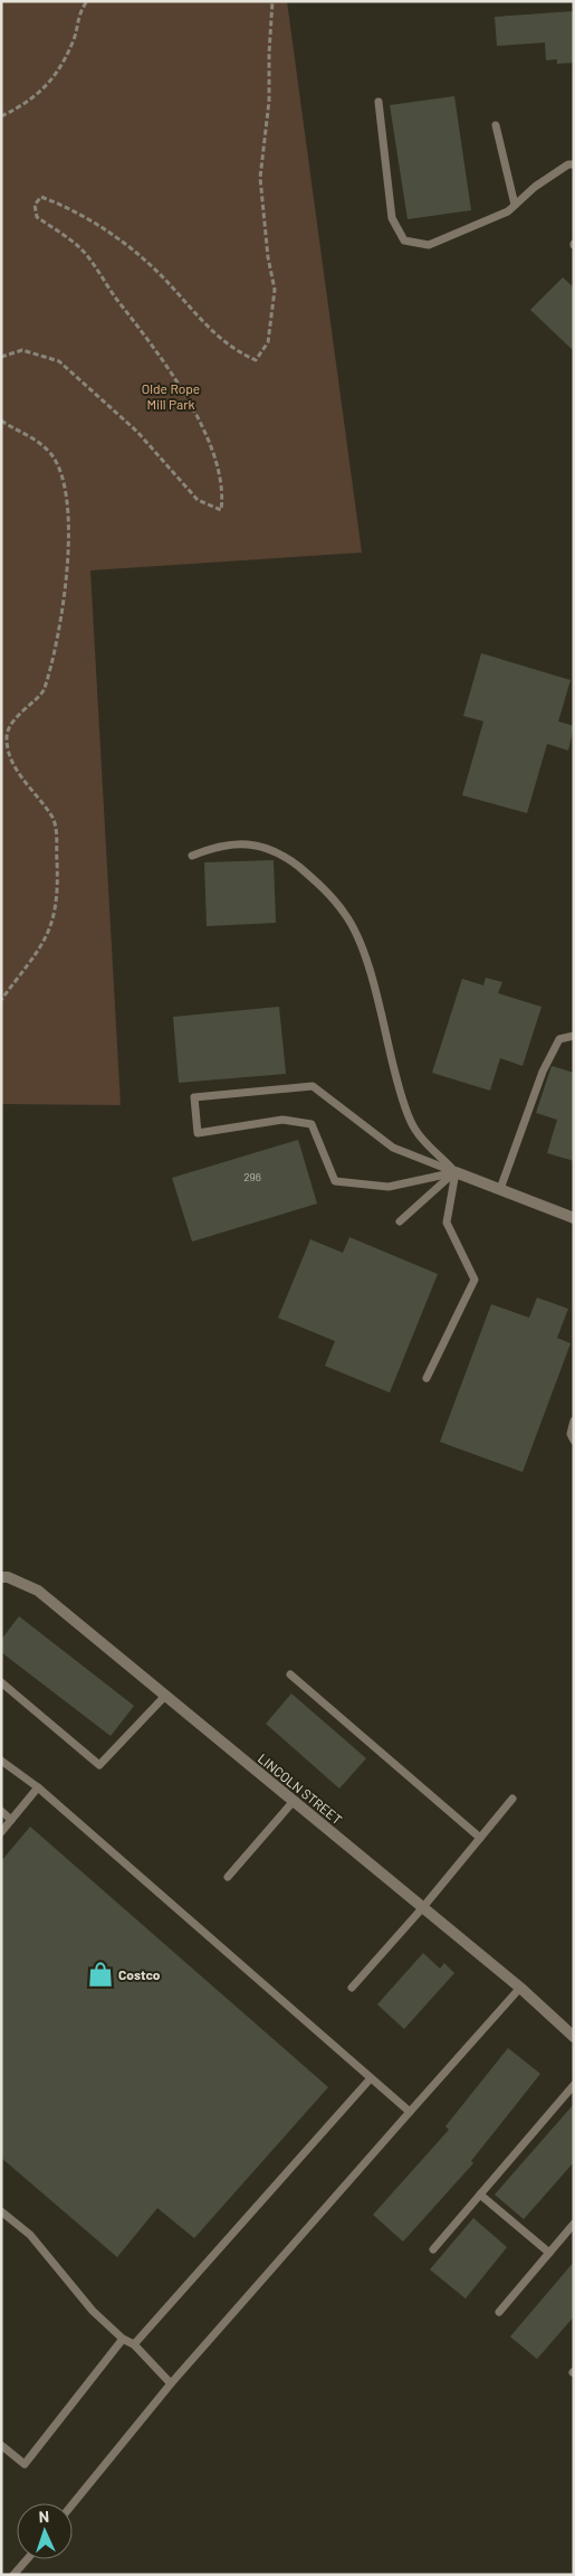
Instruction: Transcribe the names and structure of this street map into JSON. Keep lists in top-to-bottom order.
{
  "streets": {
    "street": ["LINCOLN STREET"]
  },
  "parks": ["Olde Rope Mill Park"],
  "places": {
    "shop": ["Costco"]
  },
  "house_numbers": ["296"],
  "north": "top"
}
